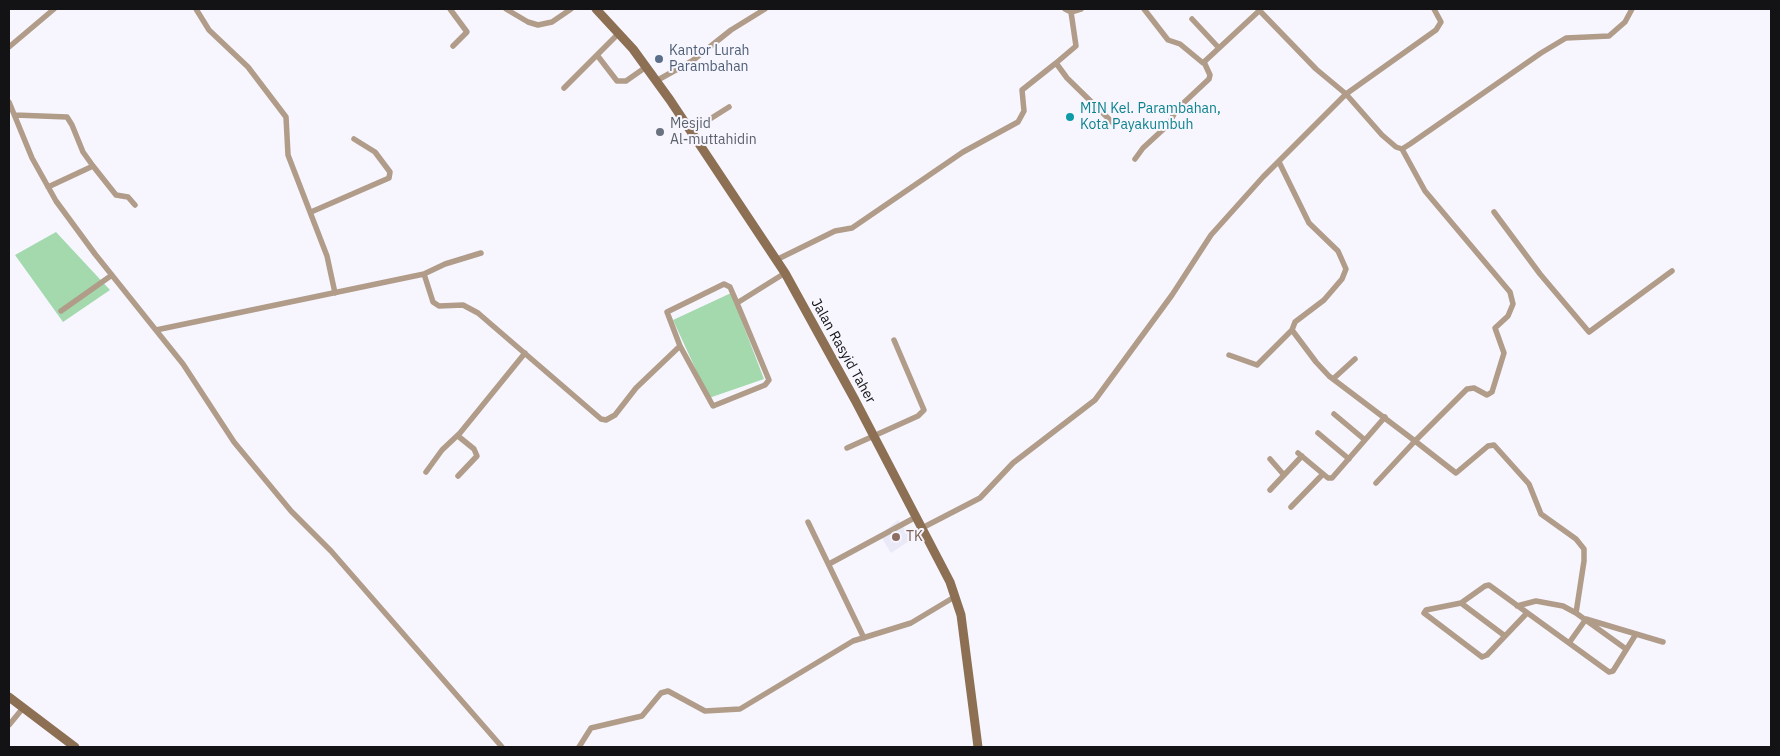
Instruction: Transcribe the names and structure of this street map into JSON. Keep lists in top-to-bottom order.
{
  "streets": {
    "street": ["Jalan Rasyid Taher"]
  },
  "places": [
    "Kantor Lurah Parambahan",
    "MIN Kel. Parambahan, Kota Payakumbuh",
    "Mesjid Al-muttahidin",
    "TK"
  ]
}
